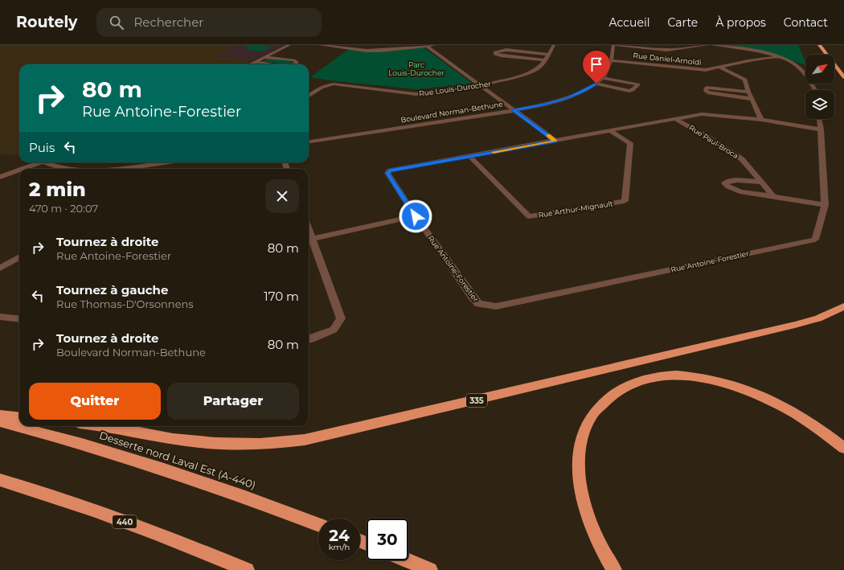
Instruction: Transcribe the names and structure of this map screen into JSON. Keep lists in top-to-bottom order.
{
  "streets": {
    "highway": ["335", "Desserte nord Laval Est (A-440)", "440"],
    "street": [
      "Rue Daniel-Arnoldi",
      "Rue Louis-Durocher",
      "Boulevard Norman-Bethune",
      "Rue Paul-Broca",
      "Rue Arthur-Mignault",
      "Rue Antoine-Forestier"
    ]
  },
  "crossings": [
    ["Rue Daniel-Arnoldi", "Boulevard Norman-Bethune"],
    ["Rue Paul-Broca", "Rue Antoine-Forestier"],
    ["Rue Arthur-Mignault", "Rue Antoine-Forestier"]
  ],
  "parks": ["Parc Louis-Durocher"],
  "north": "top right",
  "page": {
    "header": "Routely",
    "search": "Rechercher",
    "nav": [
      "Accueil",
      "Carte",
      "À propos",
      "Contact"
    ],
    "turn": ["80 m", "Rue Antoine-Forestier"],
    "then": "Puis",
    "heading": ["2 min", "470 m · 20:07"],
    "list": [
      {
        "name": "Tournez à droite",
        "note": "Rue Antoine-Forestier",
        "value": "80 m"
      },
      {
        "name": "Tournez à gauche",
        "note": "Rue Thomas-D'Orsonnens",
        "value": "170 m"
      },
      {
        "name": "Tournez à droite",
        "note": "Boulevard Norman-Bethune",
        "value": "80 m"
      }
    ],
    "buttons": ["Quitter", "Partager"],
    "speed": "24 km/h",
    "limit": "30"
  }
}
